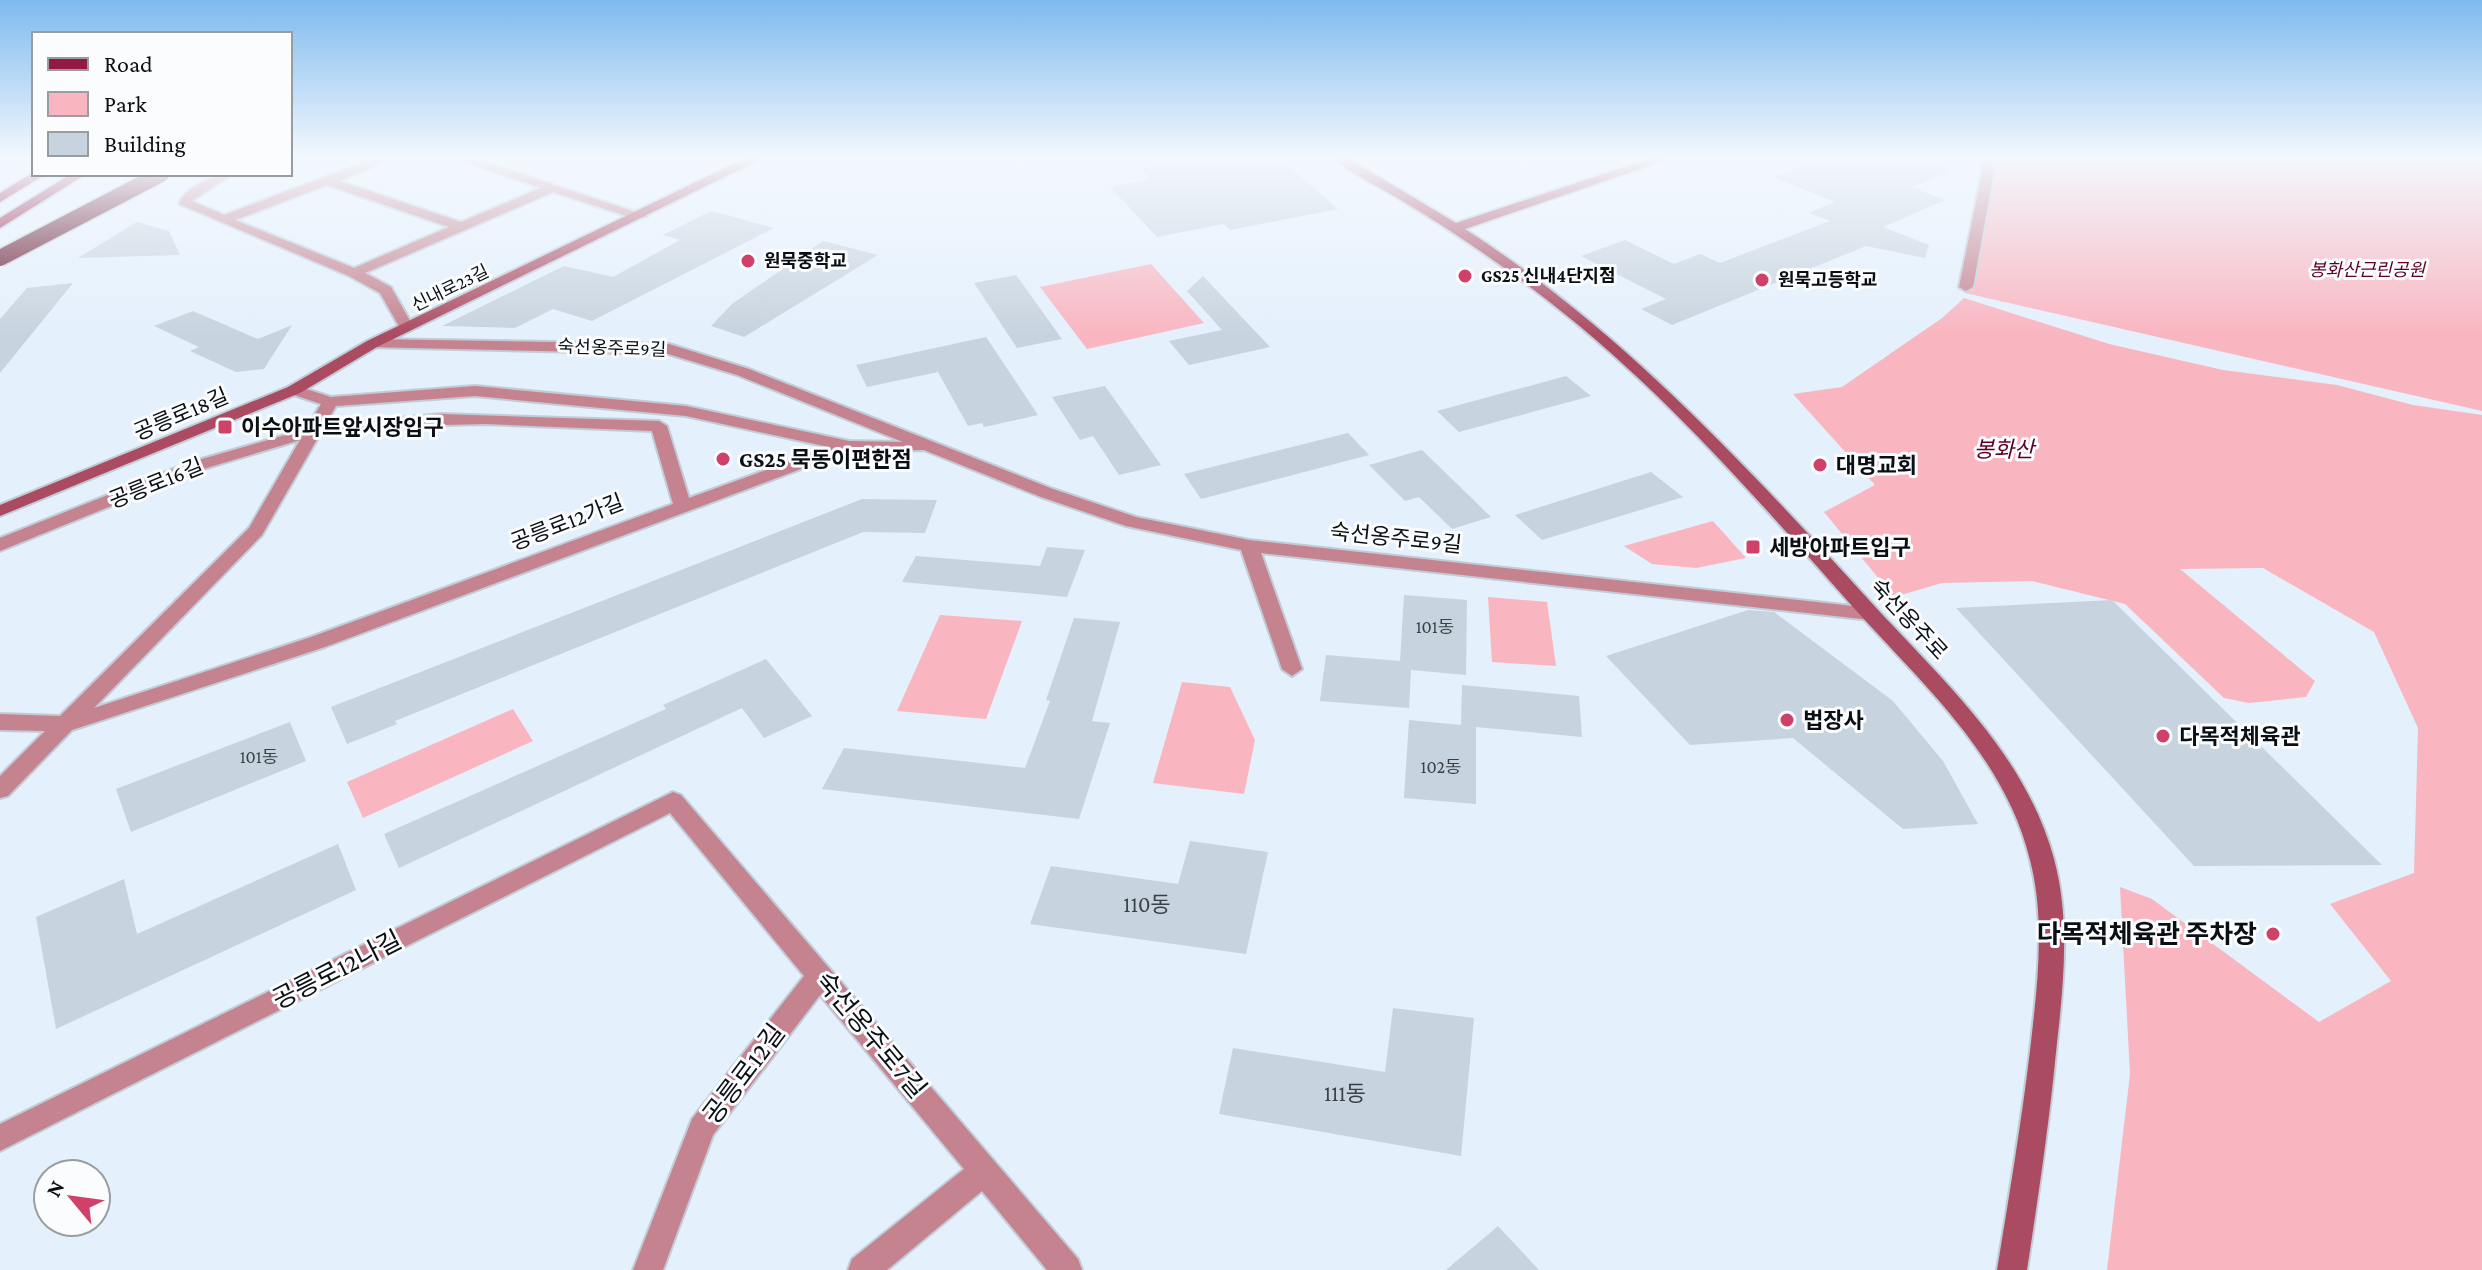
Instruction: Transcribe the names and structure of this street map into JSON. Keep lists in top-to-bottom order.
{
  "streets": {
    "street": [
      "신내로23길",
      "숙선옹주로9길",
      "공릉로18길",
      "공릉로16길",
      "공릉로12가길",
      "숙선옹주로",
      "공릉로12나길",
      "숙선옹주로7길",
      "공릉로12길"
    ]
  },
  "crossings": [
    ["신내로23길", "숙선옹주로9길"],
    ["신내로23길", "공릉로18길"],
    ["숙선옹주로9길", "공릉로18길"],
    ["숙선옹주로9길", "공릉로12가길"],
    ["숙선옹주로9길", "숙선옹주로"],
    ["공릉로16길", "공릉로12가길"],
    ["공릉로12나길", "숙선옹주로7길"],
    ["숙선옹주로7길", "공릉로12길"]
  ],
  "parks": ["봉화산근린공원", "봉화산"],
  "places": {
    "other": [
      "원묵중학교",
      "GS25 신내4단지점",
      "원묵고등학교",
      "GS25 묵동이편한점",
      "대명교회",
      "법장사",
      "다목적체육관",
      "다목적체육관 주차장"
    ],
    "transit": ["이수아파트앞시장입구", "세방아파트입구"]
  },
  "house_numbers": [
    "101동",
    "101동",
    "102동",
    "110동",
    "111동"
  ],
  "legend": ["Road", "Park", "Building"],
  "north": "top left"
}
